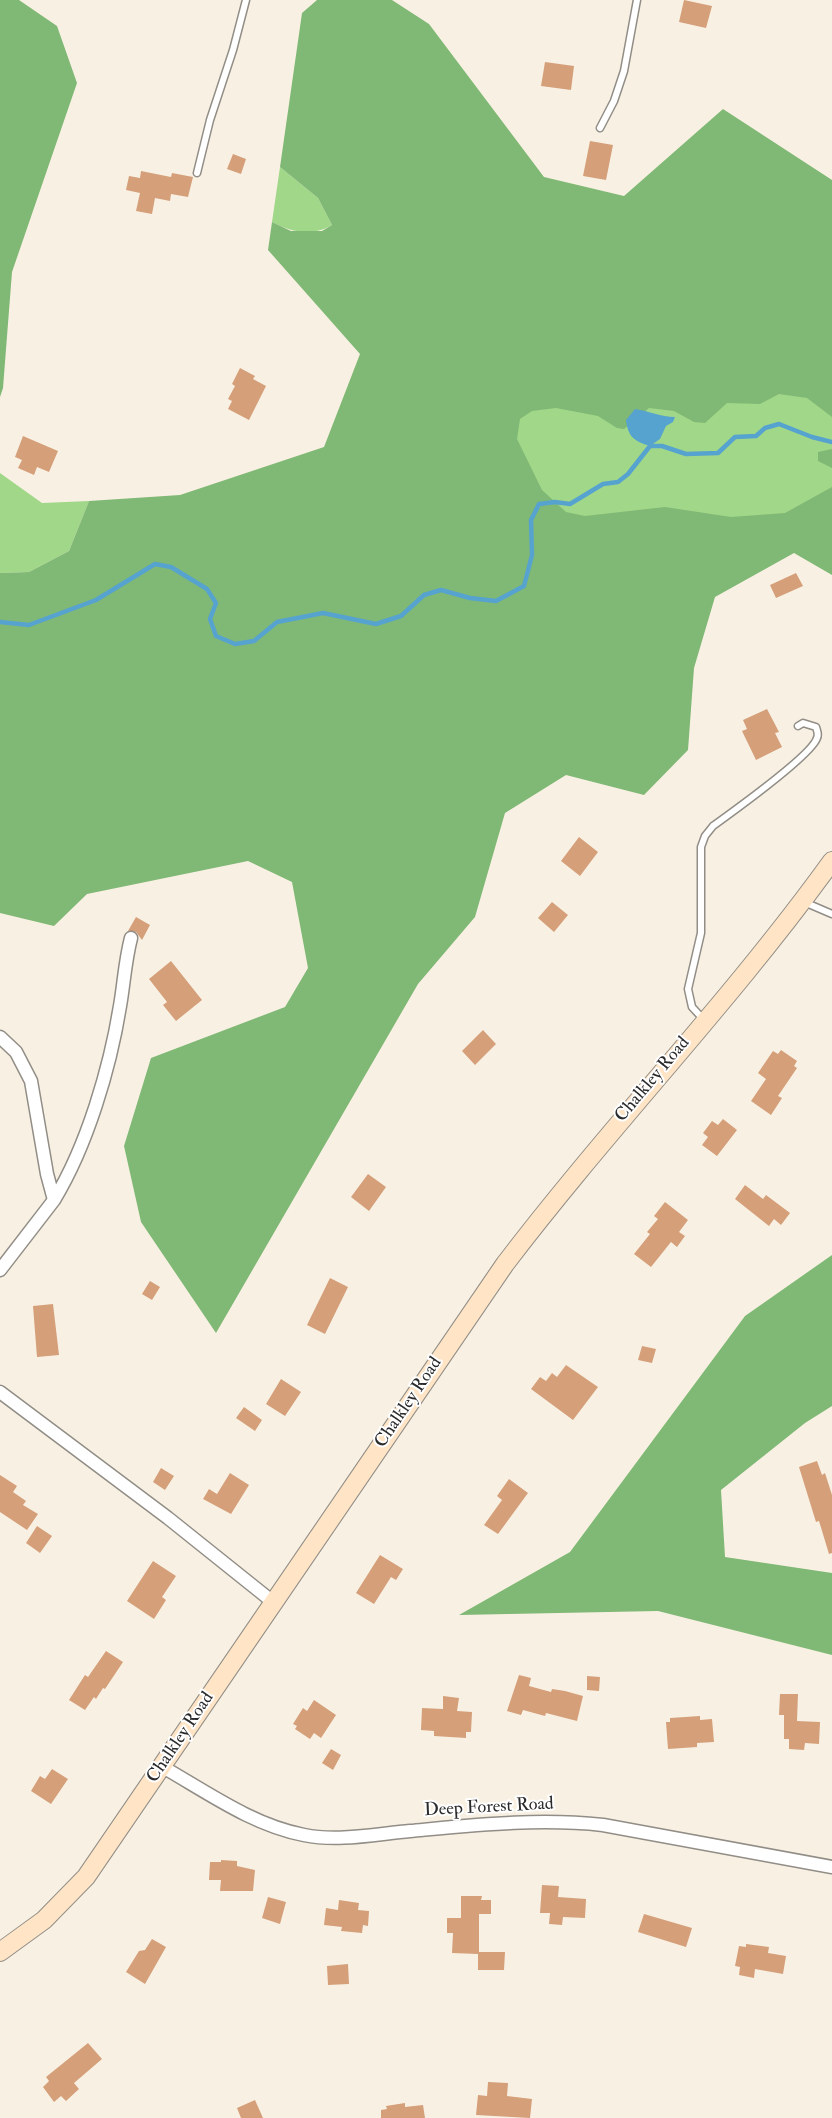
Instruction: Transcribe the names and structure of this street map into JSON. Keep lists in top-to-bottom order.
{
  "streets": {
    "street": ["Chalkley Road", "Deep Forest Road"]
  },
  "crossings": [
    ["Chalkley Road", "Deep Forest Road"]
  ]
}
